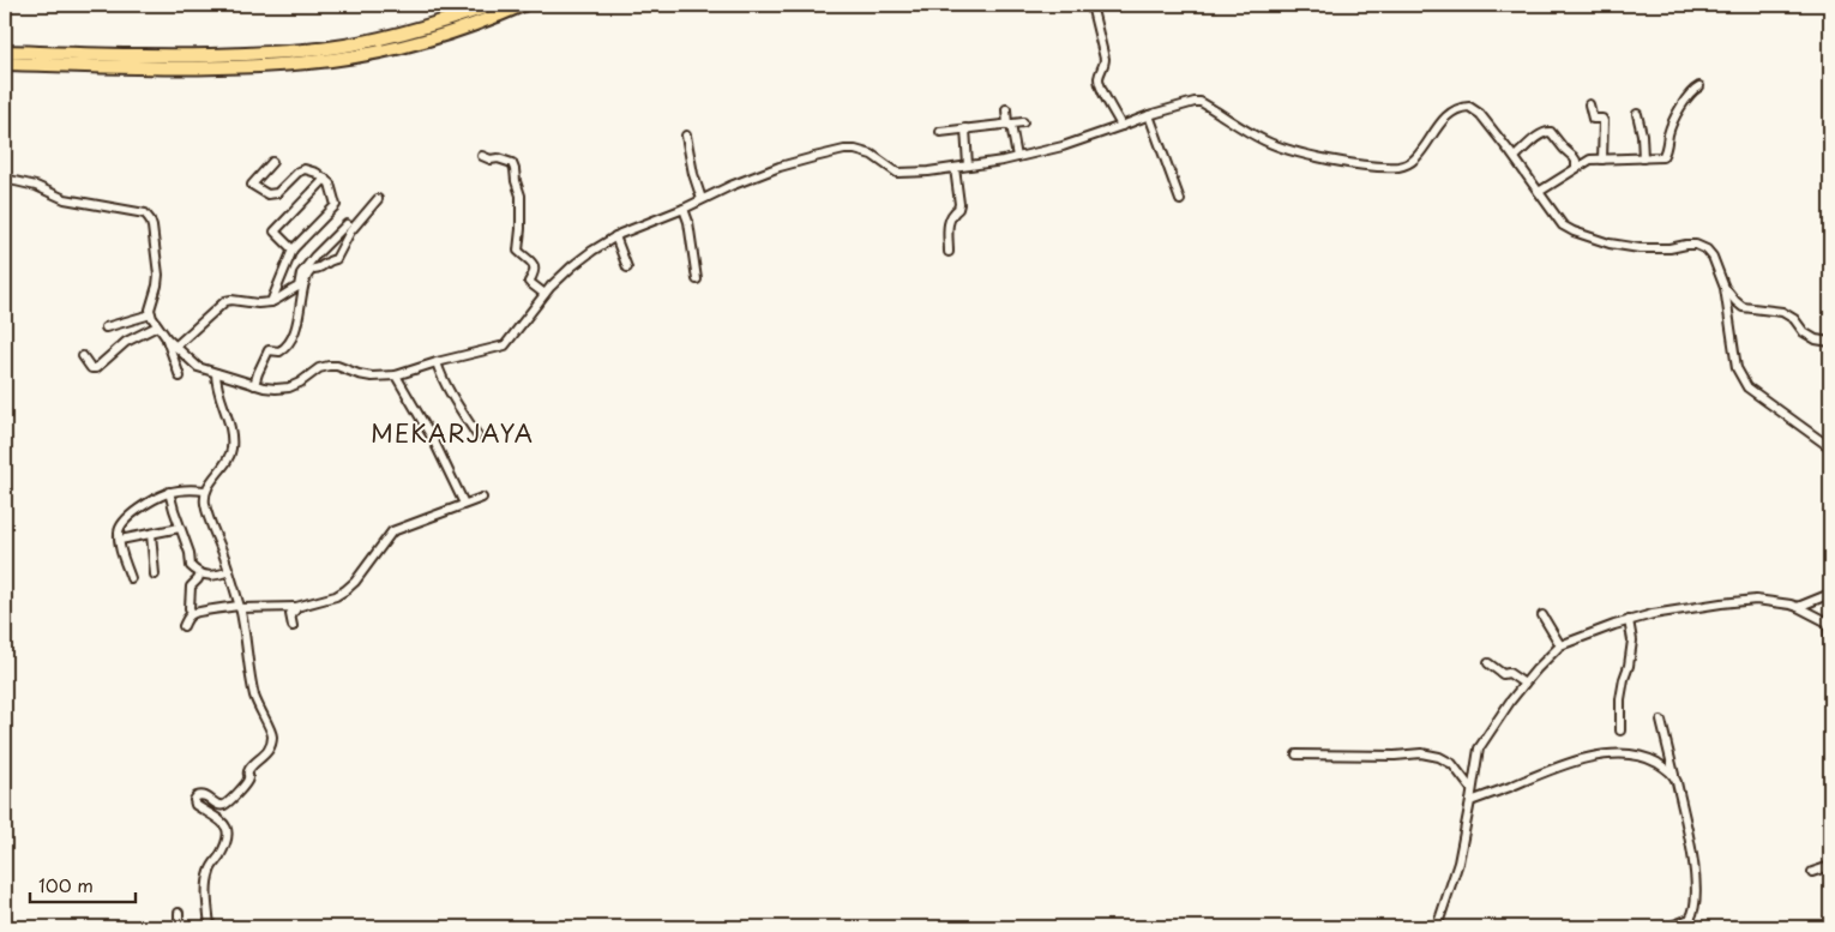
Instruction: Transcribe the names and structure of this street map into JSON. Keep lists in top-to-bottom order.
{
  "districts": ["MEKARJAYA"],
  "scale_bar": "100 m"
}
